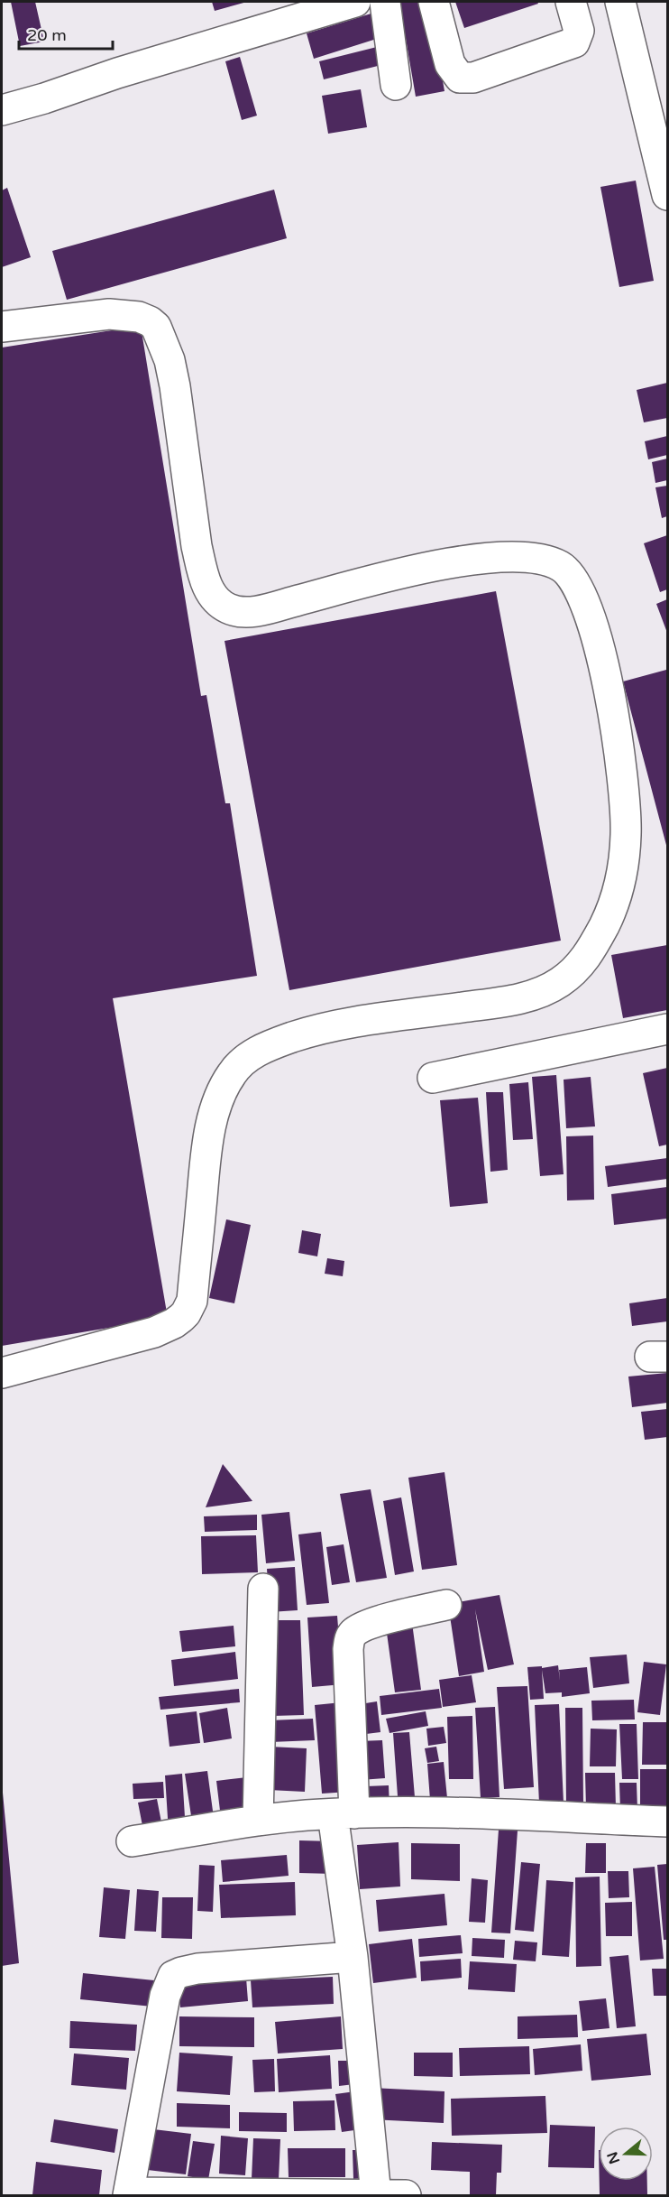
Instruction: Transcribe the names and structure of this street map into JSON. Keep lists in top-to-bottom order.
{
  "scale_bar": "20 m",
  "north": "left"
}
